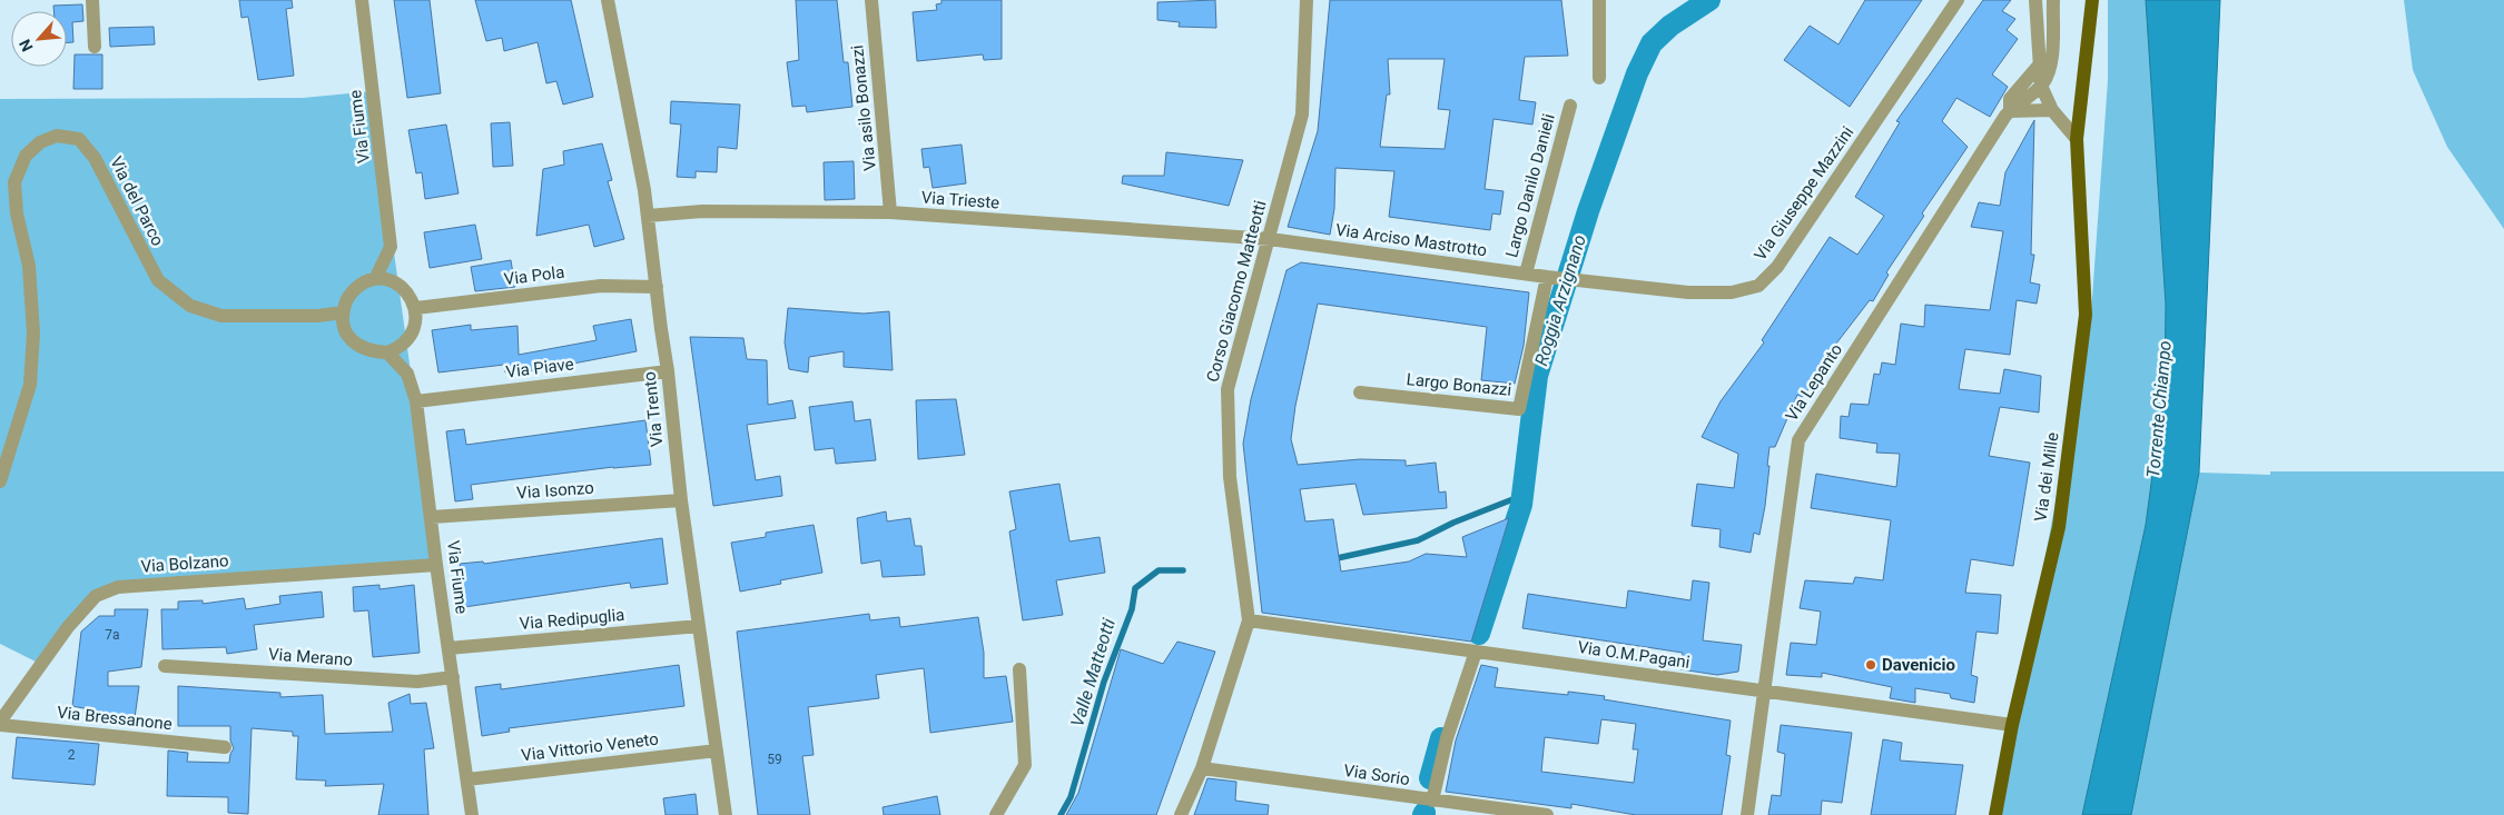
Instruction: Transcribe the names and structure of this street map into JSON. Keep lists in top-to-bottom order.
{
  "streets": {
    "main road": ["Via dei Mille"],
    "street": [
      "Via asilo Bonazzi",
      "Via Fiume",
      "Largo Danilo Danieli",
      "Via Giuseppe Mazzini",
      "Via Trieste",
      "Via del Parco",
      "Via Arciso Mastrotto",
      "Via Pola",
      "Corso Giacomo Matteotti",
      "Via Piave",
      "Via Lepanto",
      "Largo Bonazzi",
      "Via Trento",
      "Via Isonzo",
      "Via Bolzano",
      "Via Redipuglia",
      "Via O.M.Pagani",
      "Via Merano",
      "Via Bressanone",
      "Via Vittorio Veneto",
      "Via Sorio"
    ]
  },
  "crossings": [
    ["Via asilo Bonazzi", "Via Trieste"],
    ["Via Fiume", "Via del Parco"],
    ["Via Fiume", "Via Pola"],
    ["Via Fiume", "Via Piave"],
    ["Via Fiume", "Via Isonzo"],
    ["Via Fiume", "Via Bolzano"],
    ["Via Fiume", "Via Redipuglia"],
    ["Via Fiume", "Via Merano"],
    ["Via Fiume", "Via Vittorio Veneto"],
    ["Largo Danilo Danieli", "Via Arciso Mastrotto"],
    ["Via Giuseppe Mazzini", "Via Arciso Mastrotto"],
    ["Via Giuseppe Mazzini", "Largo Bonazzi"],
    ["Via Trieste", "Via Arciso Mastrotto"],
    ["Via Trieste", "Corso Giacomo Matteotti"],
    ["Via Trieste", "Via Trento"],
    ["Via del Parco", "Via Pola"],
    ["Via Arciso Mastrotto", "Corso Giacomo Matteotti"],
    ["Via Arciso Mastrotto", "Largo Bonazzi"],
    ["Via Pola", "Via Trento"],
    ["Corso Giacomo Matteotti", "Via O.M.Pagani"],
    ["Corso Giacomo Matteotti", "Via Sorio"],
    ["Via Piave", "Via Trento"],
    ["Via Lepanto", "Via O.M.Pagani"],
    ["Via Trento", "Via Isonzo"],
    ["Via Trento", "Via Redipuglia"],
    ["Via Trento", "Via Vittorio Veneto"],
    ["Via dei Mille", "Via O.M.Pagani"],
    ["Via Bolzano", "Via Bressanone"]
  ],
  "water": ["Roggia Arzignano", "Torrente Chiampo", "Valle Matteotti"],
  "places": ["Davenicio"],
  "house_numbers": ["7a", "2", "59"],
  "north": "bottom left"
}
